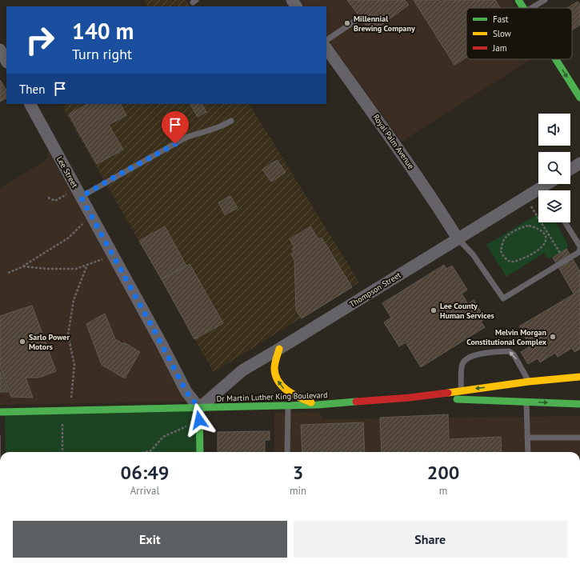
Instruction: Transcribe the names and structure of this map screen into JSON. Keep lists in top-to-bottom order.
{
  "streets": {
    "main road": ["Dr Martin Luther King Boulevard"],
    "street": ["Royal Palm Avenue", "Lee Street", "Thompson Street"]
  },
  "crossings": [
    ["Royal Palm Avenue", "Thompson Street"],
    ["Lee Street", "Thompson Street"],
    ["Lee Street", "Dr Martin Luther King Boulevard"],
    ["Thompson Street", "Dr Martin Luther King Boulevard"]
  ],
  "places": [
    "Millennial Brewing Company",
    "Lee County Human Services",
    "Melvin Morgan Constitutional Complex",
    "Sarlo Power Motors"
  ],
  "legend": ["Fast", "Slow", "Jam"],
  "page": {
    "turn": ["140 m", "Turn right"],
    "then": "Then",
    "eta": [
      "06:49",
      "Arrival",
      "3",
      "min",
      "200",
      "m"
    ],
    "buttons": ["Exit", "Share"]
  }
}
